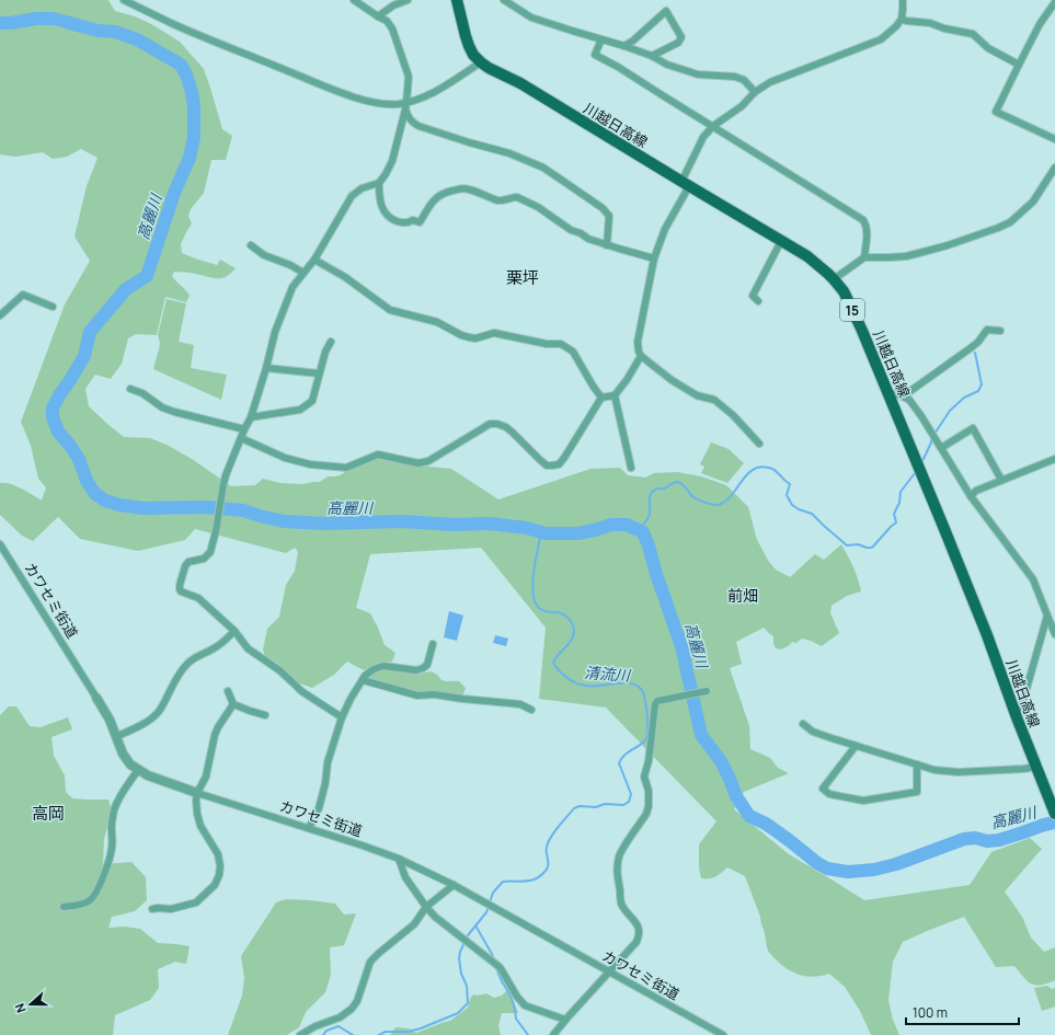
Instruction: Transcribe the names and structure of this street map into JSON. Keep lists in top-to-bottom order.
{
  "streets": {
    "main road": ["川越日高線", "15"],
    "street": ["カワセミ街道"]
  },
  "districts": ["栗坪", "前畑", "高岡"],
  "water": ["高麗川", "清流川"],
  "scale_bar": "100 m",
  "north": "left"
}
